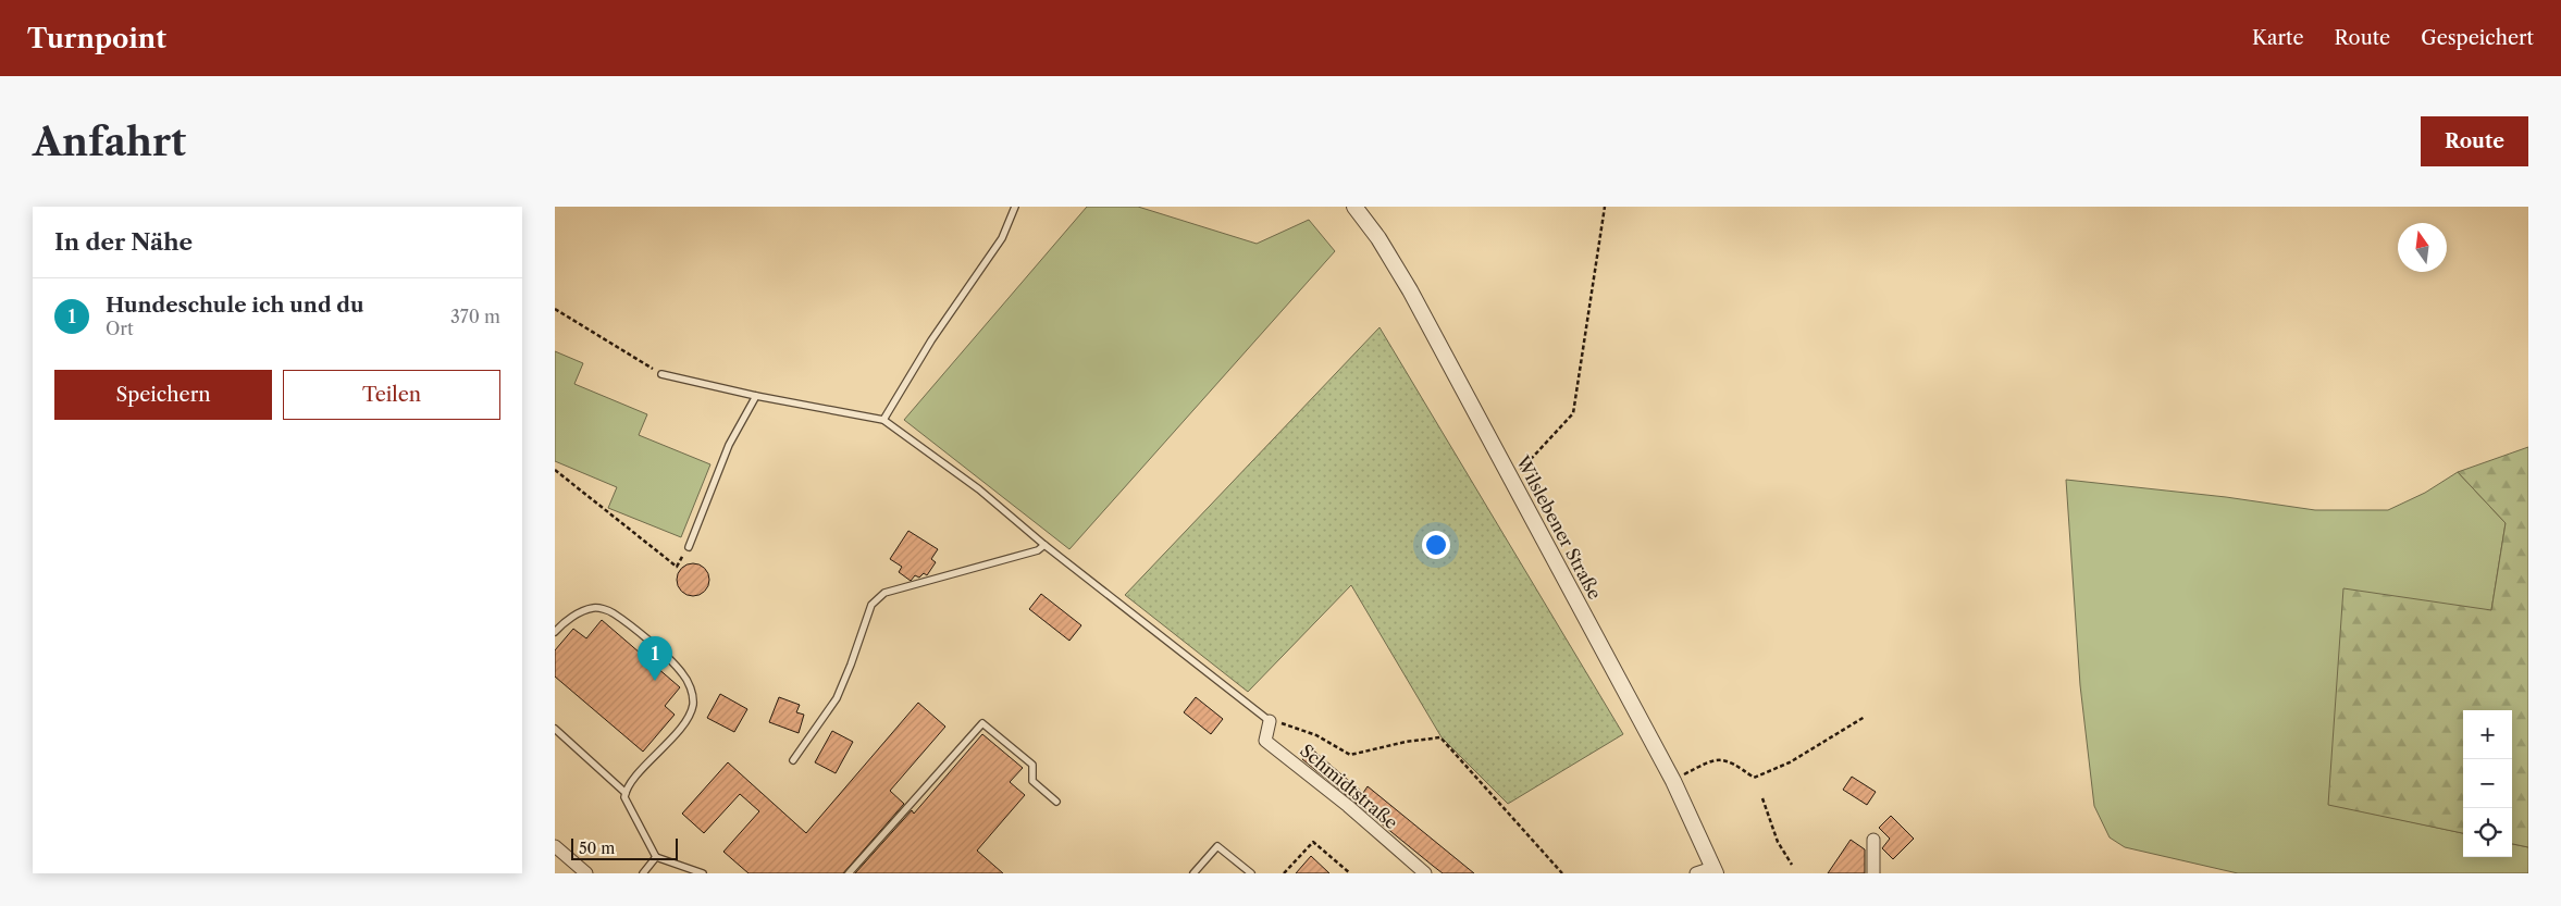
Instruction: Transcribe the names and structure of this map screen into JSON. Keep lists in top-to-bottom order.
{
  "streets": {
    "street": ["Wilslebener Straße", "Schmidtstraße"]
  },
  "scale_bar": "50 m",
  "north": "top",
  "page": {
    "header": "Turnpoint",
    "nav": ["Karte", "Route", "Gespeichert"],
    "buttons": [
      "Route",
      ["Speichern", "Teilen"]
    ],
    "title": "Anfahrt",
    "heading": "In der Nähe",
    "list": [
      {
        "mark": "1",
        "name": "Hundeschule ich und du",
        "note": "Ort",
        "value": "370 m"
      }
    ],
    "pins": "1",
    "map_buttons": ["+", "−"],
    "scale": "50 m"
  }
}
